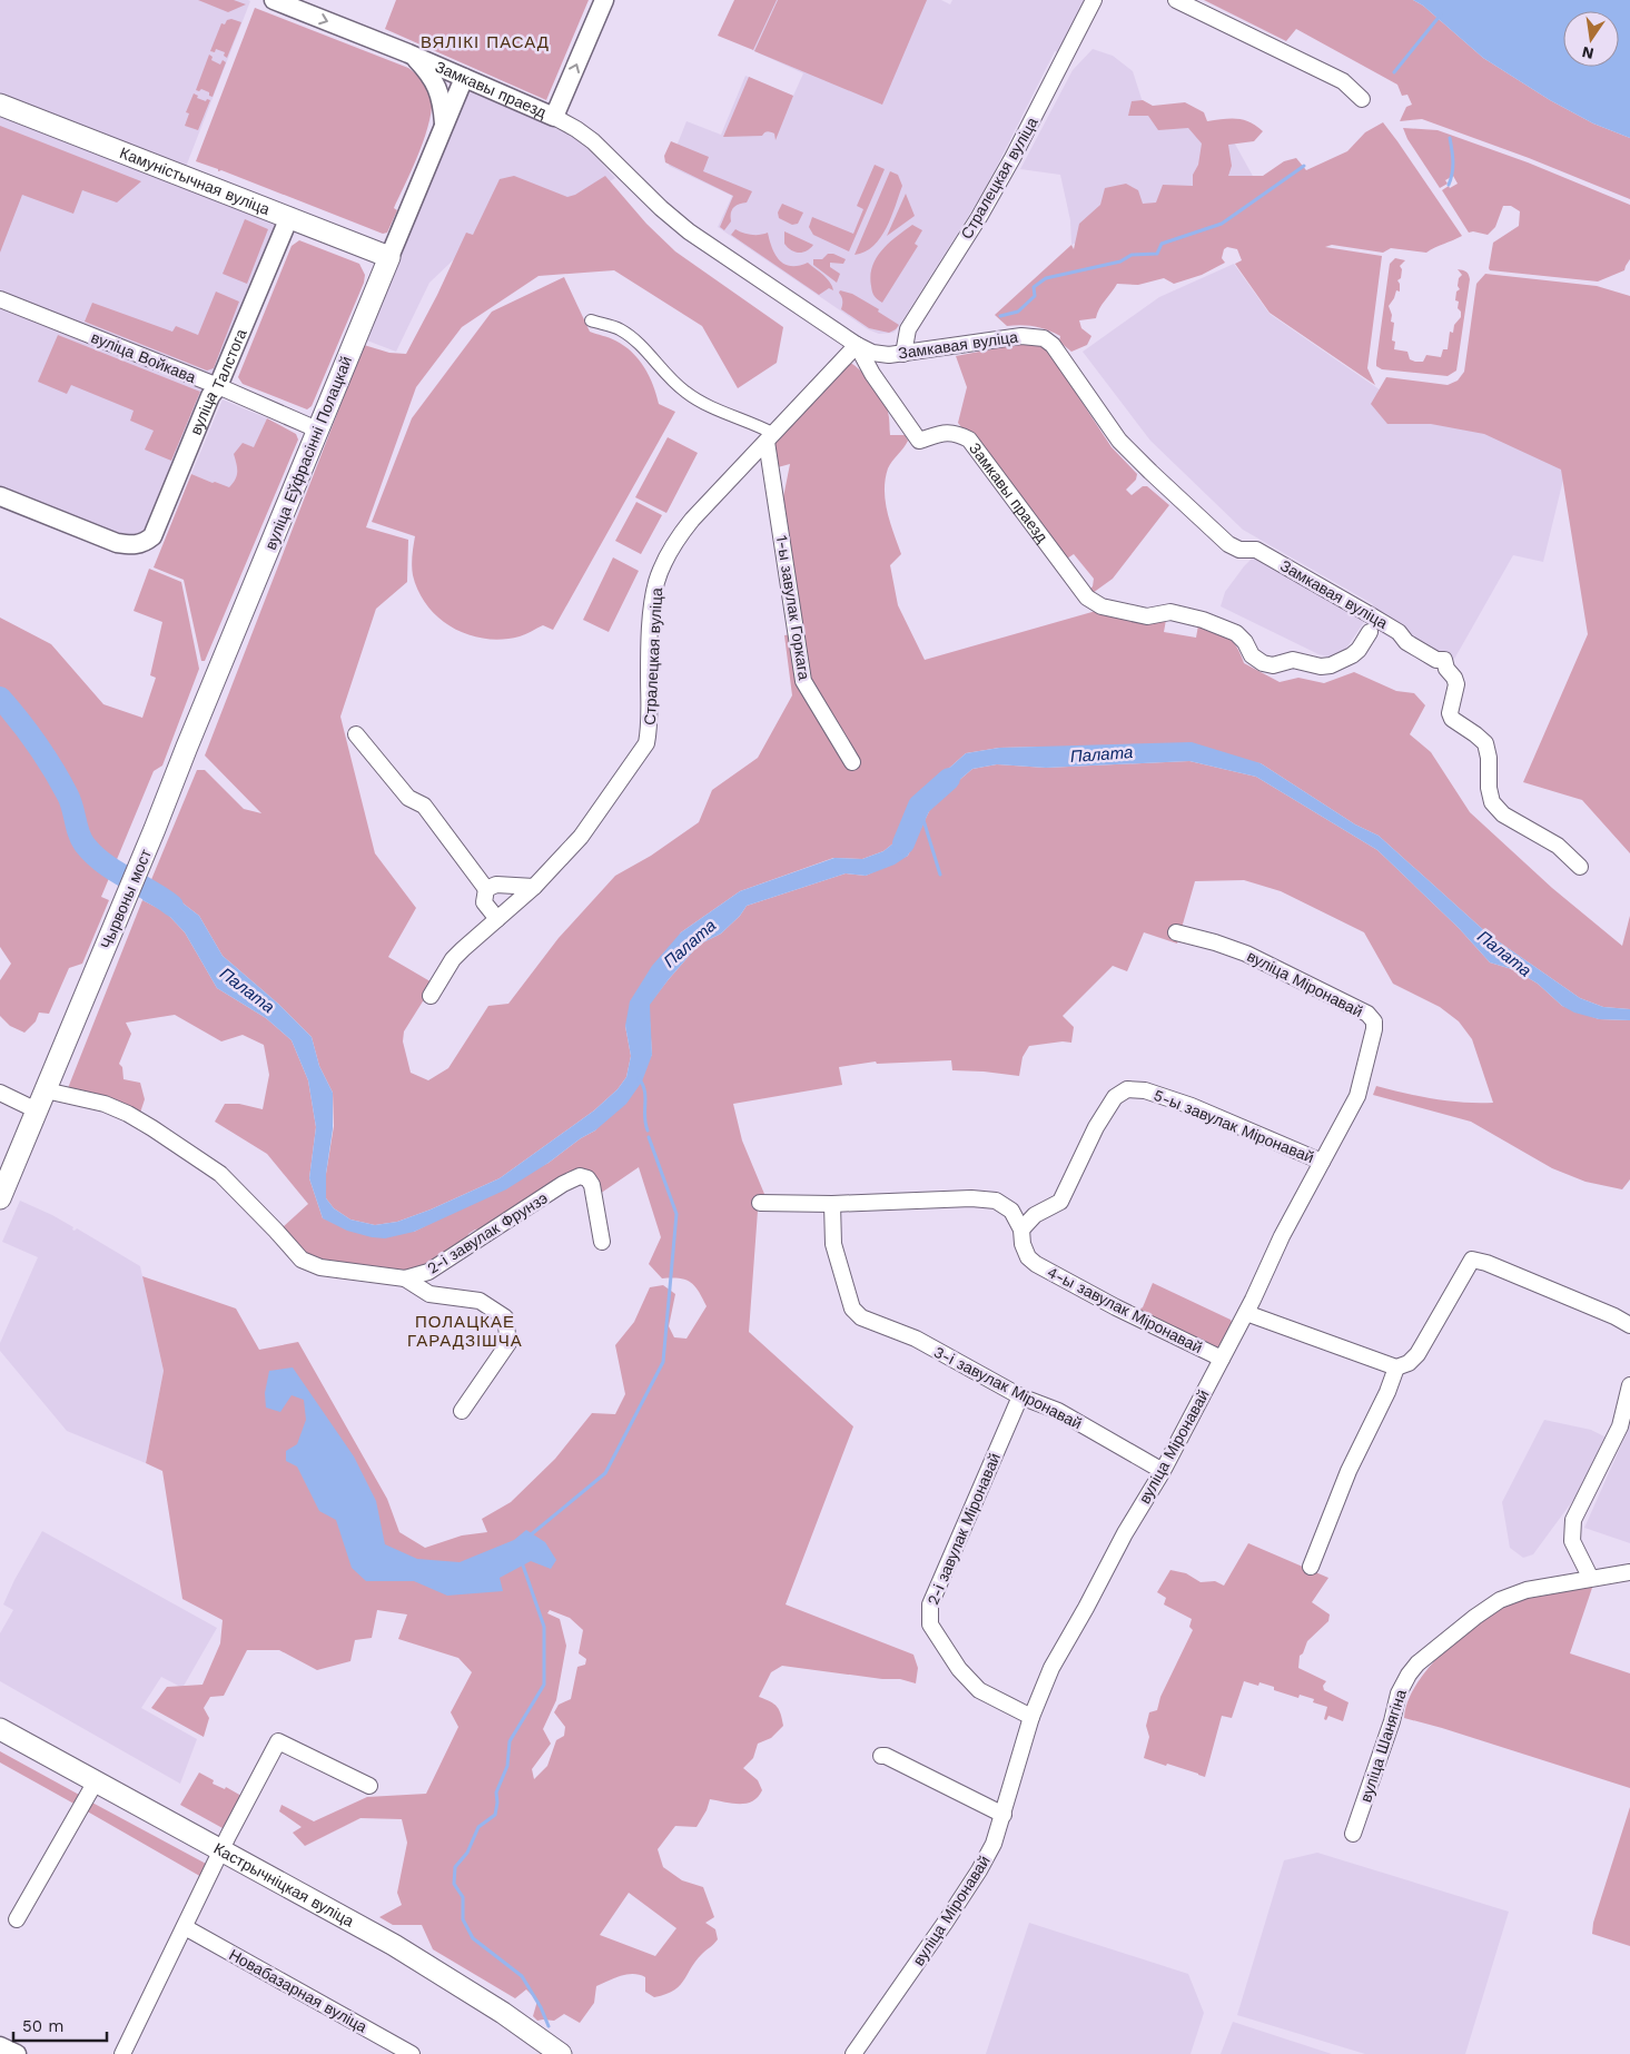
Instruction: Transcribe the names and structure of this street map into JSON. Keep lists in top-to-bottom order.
{
  "streets": {
    "main road": [
      "Камуністычная вуліца",
      "вуліца Еўфрасінні Полацкай",
      "Чырвоны мост",
      "Кастрычніцкая вуліца"
    ],
    "street": [
      "Замкавы праезд",
      "Стралецкая вуліца",
      "Замкавая вуліца",
      "вуліца Войкава",
      "вуліца Талстога",
      "1-ы завулак Горкага",
      "вуліца Міронавай",
      "5-ы завулак Міронавай",
      "2-і завулак Фрунзэ",
      "4-ы завулак Міронавай",
      "3-і завулак Міронавай",
      "2-і завулак Міронавай",
      "вуліца Шанягіна",
      "Новабазарная вуліца"
    ]
  },
  "crossings": [
    ["Замкавы праезд", "Стралецкая вуліца"],
    ["Замкавы праезд", "Замкавая вуліца"],
    ["Замкавы праезд", "вуліца Еўфрасінні Полацкай"],
    ["Стралецкая вуліца", "Замкавая вуліца"],
    ["Стралецкая вуліца", "1-ы завулак Горкага"],
    ["Камуністычная вуліца", "вуліца Талстога"],
    ["Камуністычная вуліца", "вуліца Еўфрасінні Полацкай"],
    ["вуліца Войкава", "вуліца Талстога"],
    ["вуліца Войкава", "вуліца Еўфрасінні Полацкай"],
    ["вуліца Еўфрасінні Полацкай", "Чырвоны мост"],
    ["Чырвоны мост", "2-і завулак Фрунзэ"],
    ["вуліца Міронавай", "5-ы завулак Міронавай"],
    ["вуліца Міронавай", "4-ы завулак Міронавай"],
    ["вуліца Міронавай", "3-і завулак Міронавай"],
    ["вуліца Міронавай", "2-і завулак Міронавай"],
    ["5-ы завулак Міронавай", "4-ы завулак Міронавай"],
    ["4-ы завулак Міронавай", "3-і завулак Міронавай"],
    ["3-і завулак Міронавай", "2-і завулак Міронавай"]
  ],
  "districts": ["ВЯЛІКІ ПАСАД", "ПОЛАЦКАЕ ГАРАДЗІШЧА"],
  "water": ["Палата"],
  "scale_bar": "50 m",
  "north": "bottom"
}
